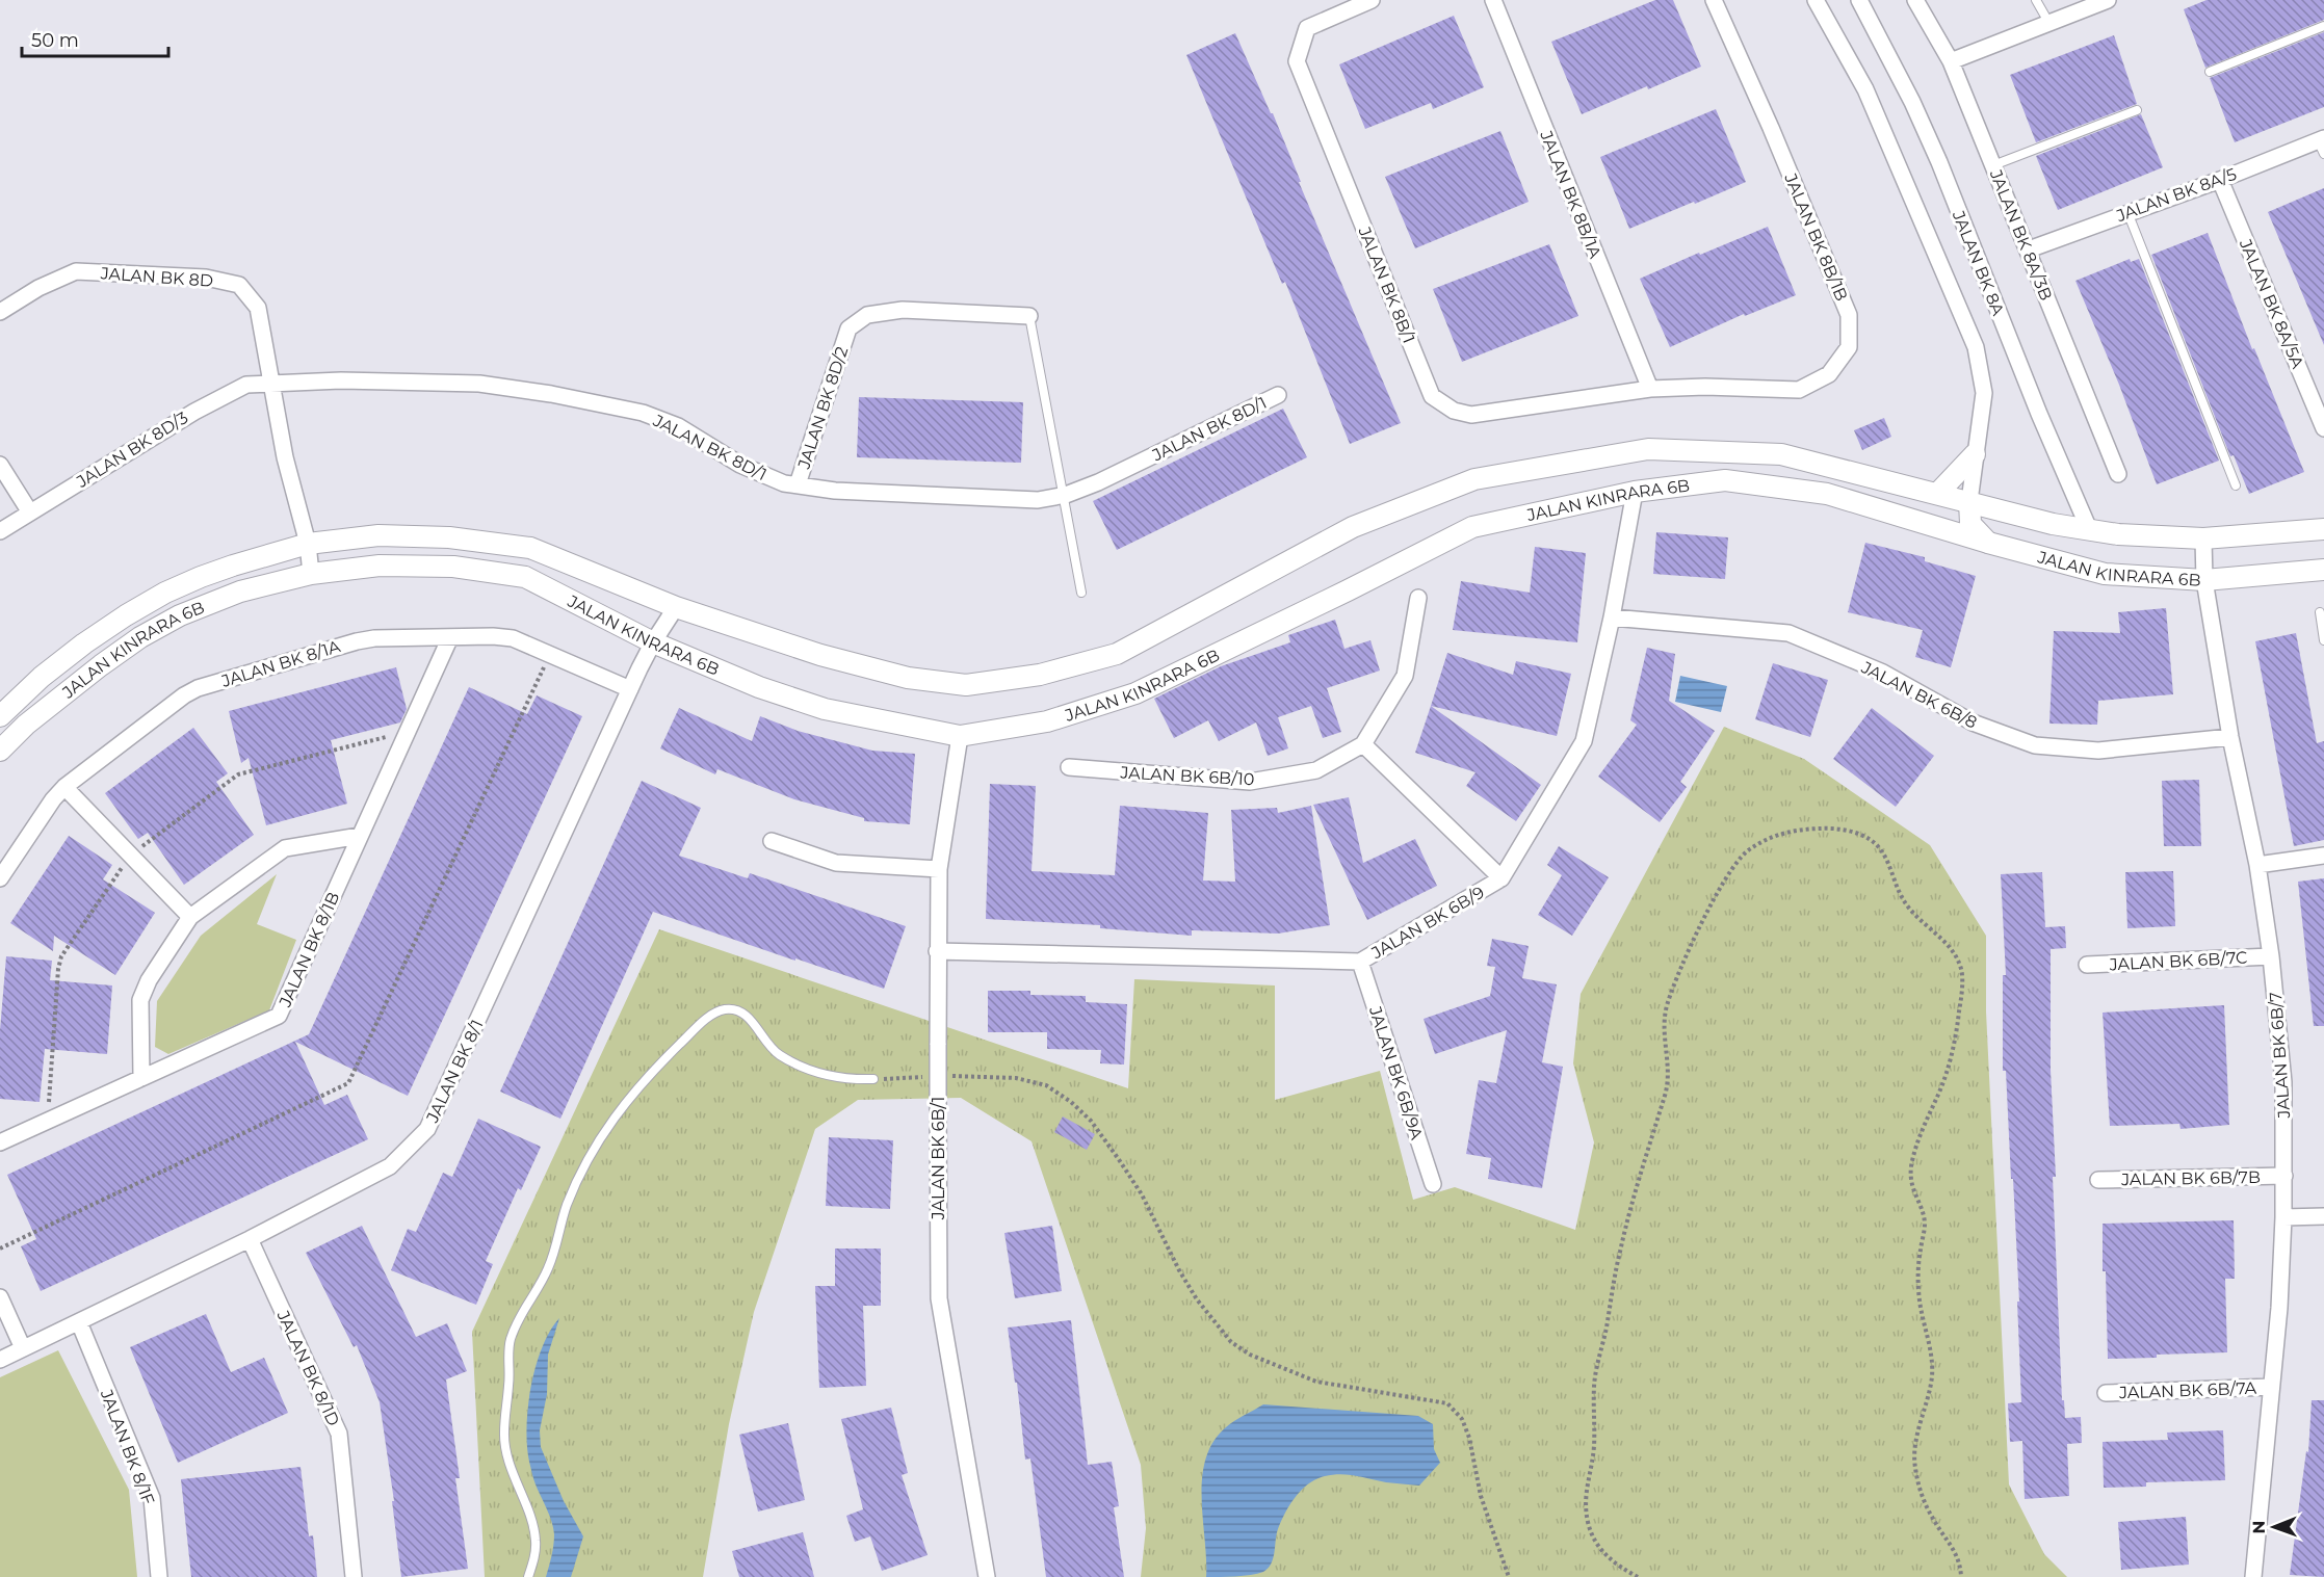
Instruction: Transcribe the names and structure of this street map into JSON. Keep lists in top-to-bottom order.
{
  "streets": {
    "street": [
      "JALAN BK 8B/1A",
      "JALAN BK 8A/5",
      "JALAN BK 8A/3B",
      "JALAN BK 8B/1B",
      "JALAN BK 8A",
      "JALAN BK 8D",
      "JALAN BK 8B/1",
      "JALAN BK 8A/5A",
      "JALAN BK 8D/2",
      "JALAN BK 8D/1",
      "JALAN BK 8D/3",
      "JALAN KINRARA 6B",
      "JALAN BK 8/1A",
      "JALAN BK 6B/8",
      "JALAN BK 6B/10",
      "JALAN BK 6B/9",
      "JALAN BK 8/1B",
      "JALAN BK 6B/7C",
      "JALAN BK 6B/7",
      "JALAN BK 8/1",
      "JALAN BK 6B/9A",
      "JALAN BK 6B/1",
      "JALAN BK 6B/7B",
      "JALAN BK 8/1D",
      "JALAN BK 6B/7A",
      "JALAN BK 8/1F"
    ]
  },
  "crossings": [
    ["JALAN BK 8B/1A", "JALAN BK 8B/1B"],
    ["JALAN BK 8B/1A", "JALAN BK 8B/1"],
    ["JALAN BK 8A/5", "JALAN BK 8A/3B"],
    ["JALAN BK 8A/5", "JALAN BK 8A/5A"],
    ["JALAN BK 8B/1B", "JALAN BK 8B/1"],
    ["JALAN BK 8A", "JALAN KINRARA 6B"],
    ["JALAN BK 8D", "JALAN BK 8D/1"],
    ["JALAN BK 8D", "JALAN BK 8D/3"],
    ["JALAN BK 8D", "JALAN KINRARA 6B"],
    ["JALAN BK 8D/2", "JALAN BK 8D/1"],
    ["JALAN BK 8D/1", "JALAN BK 8D/3"],
    ["JALAN KINRARA 6B", "JALAN BK 6B/9"],
    ["JALAN KINRARA 6B", "JALAN BK 6B/7"],
    ["JALAN KINRARA 6B", "JALAN BK 8/1"],
    ["JALAN KINRARA 6B", "JALAN BK 6B/1"],
    ["JALAN BK 8/1A", "JALAN BK 8/1B"],
    ["JALAN BK 8/1A", "JALAN BK 8/1"],
    ["JALAN BK 6B/8", "JALAN BK 6B/9"],
    ["JALAN BK 6B/8", "JALAN BK 6B/7"],
    ["JALAN BK 6B/9", "JALAN BK 6B/9A"],
    ["JALAN BK 6B/9", "JALAN BK 6B/1"],
    ["JALAN BK 6B/7C", "JALAN BK 6B/7"],
    ["JALAN BK 6B/7", "JALAN BK 6B/7B"],
    ["JALAN BK 6B/7", "JALAN BK 6B/7A"],
    ["JALAN BK 8/1", "JALAN BK 8/1D"],
    ["JALAN BK 8/1", "JALAN BK 8/1F"]
  ],
  "scale_bar": "50 m",
  "north": "left"
}
